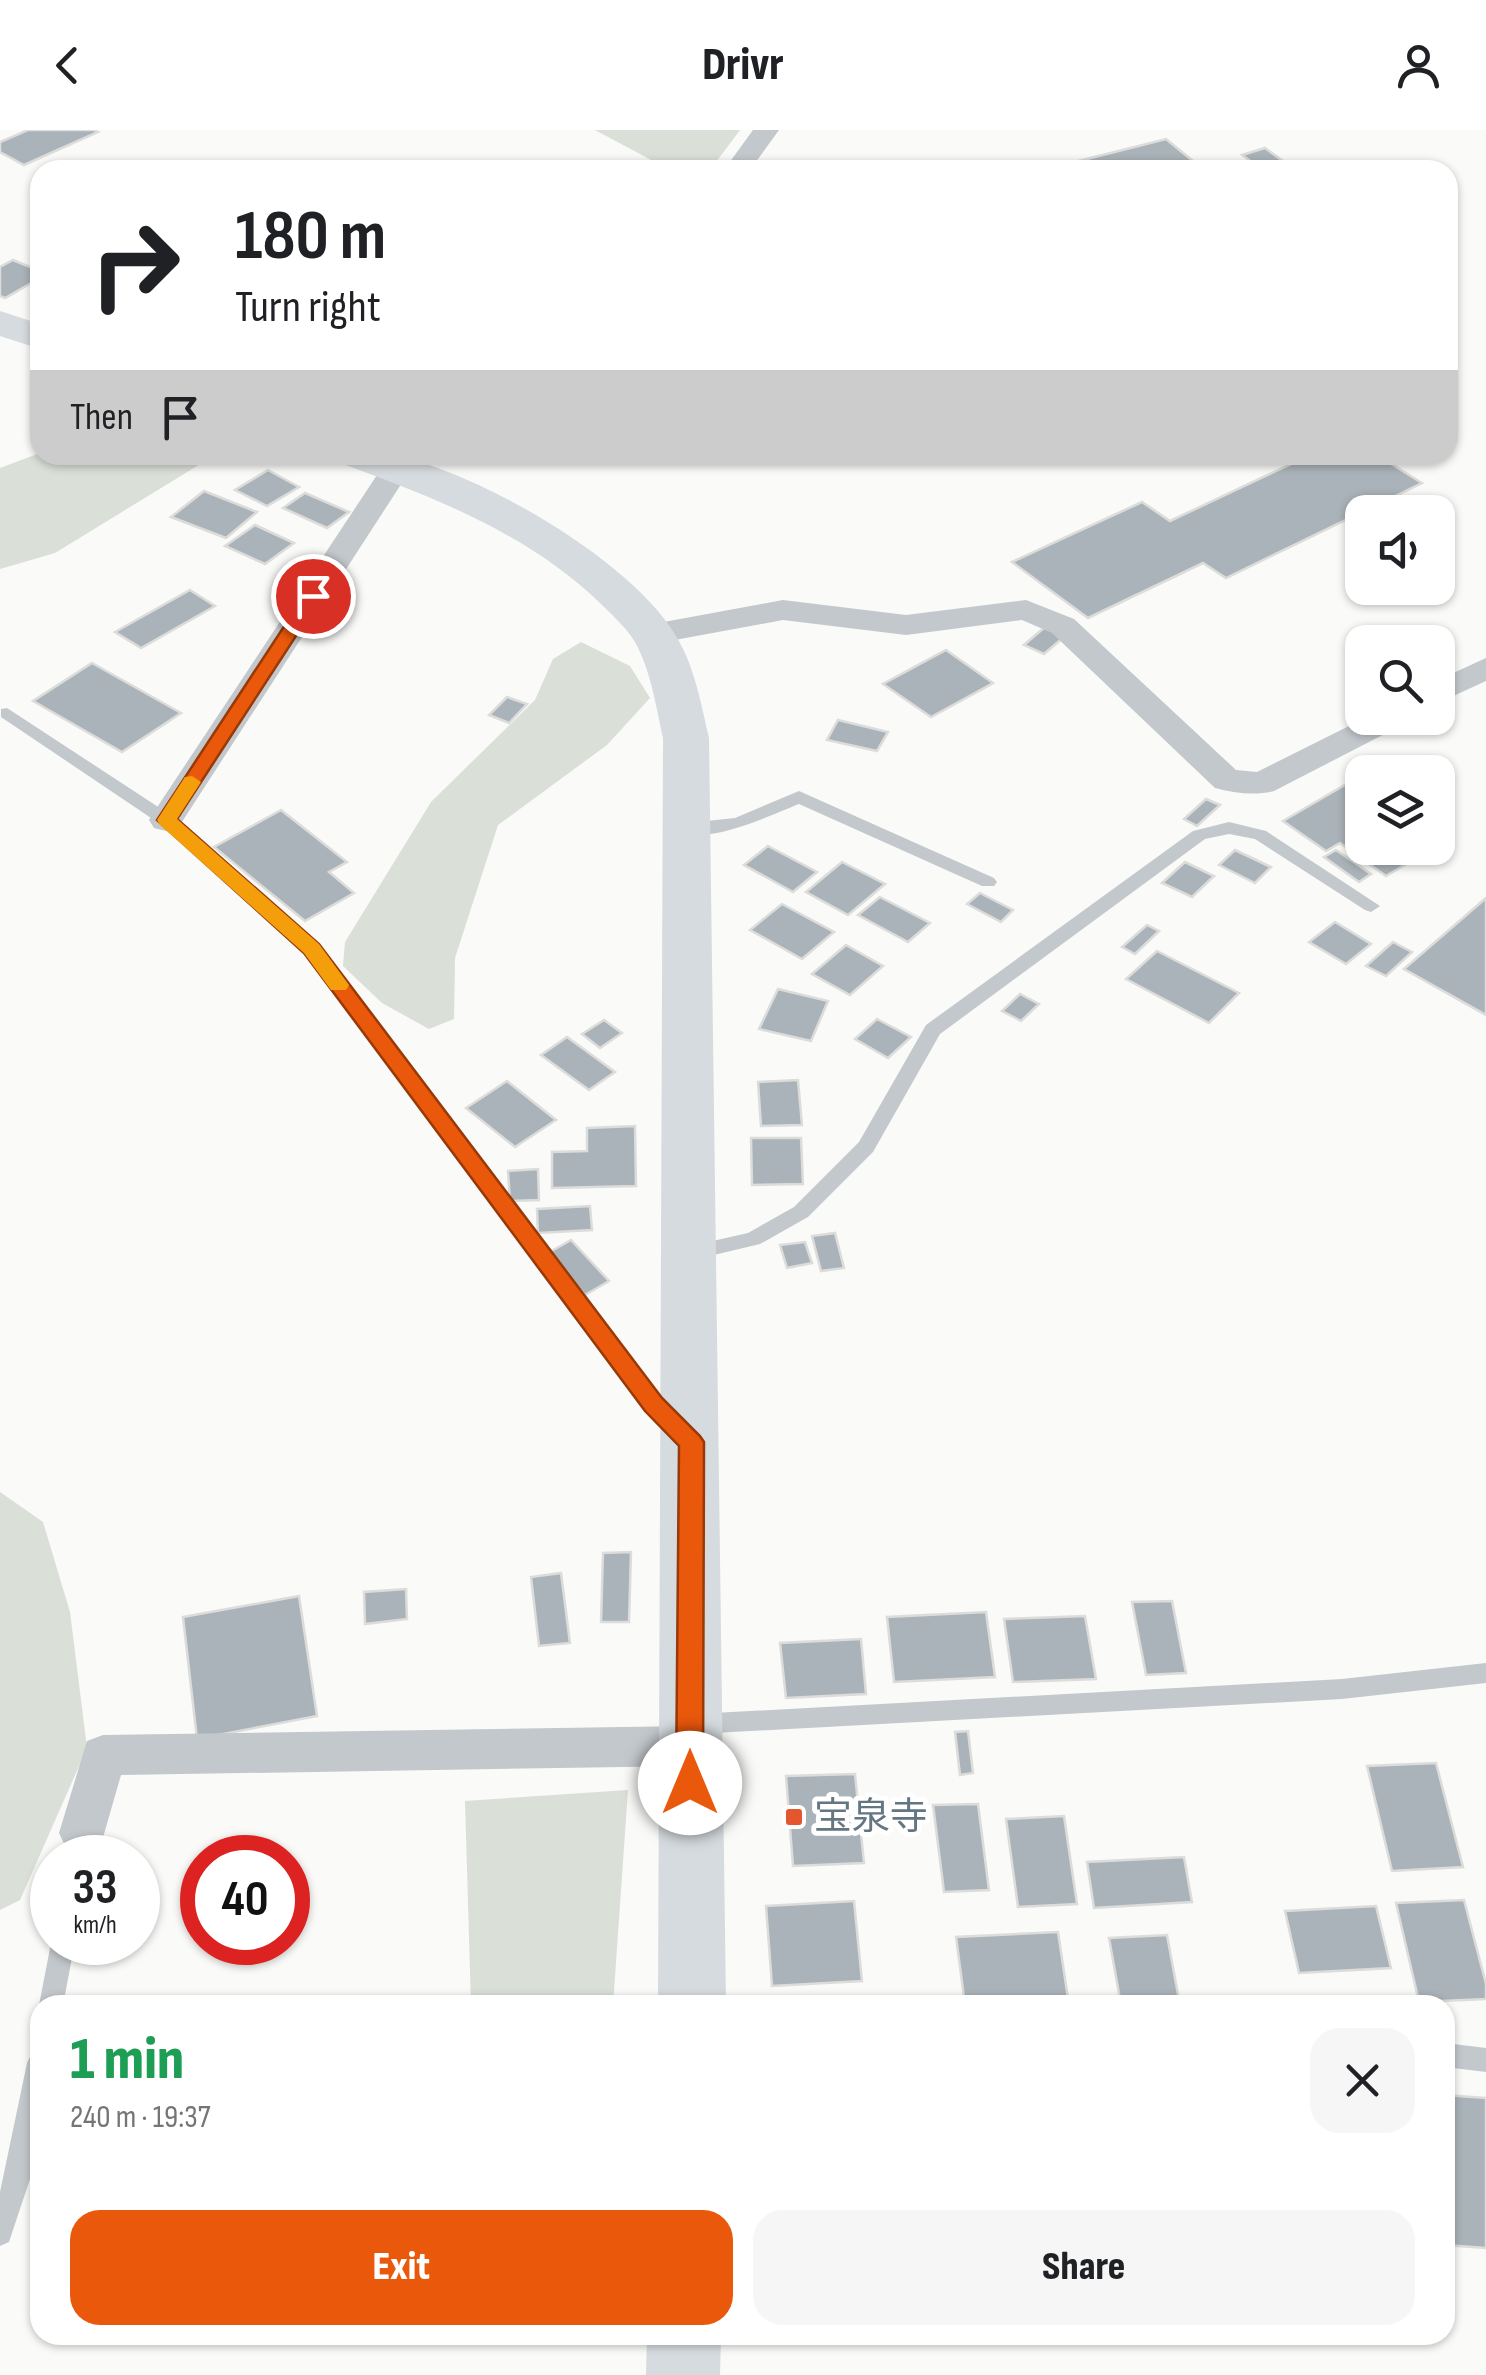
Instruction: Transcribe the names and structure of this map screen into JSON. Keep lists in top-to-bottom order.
{
  "places": {
    "transit": ["宝泉寺"]
  },
  "page": {
    "header": "Drivr",
    "turn": ["180 m", "Turn right"],
    "then": "Then",
    "speed": "33 km/h",
    "limit": "40",
    "heading": ["1 min", "240 m · 19:37"],
    "buttons": ["Exit", "Share"]
  }
}
